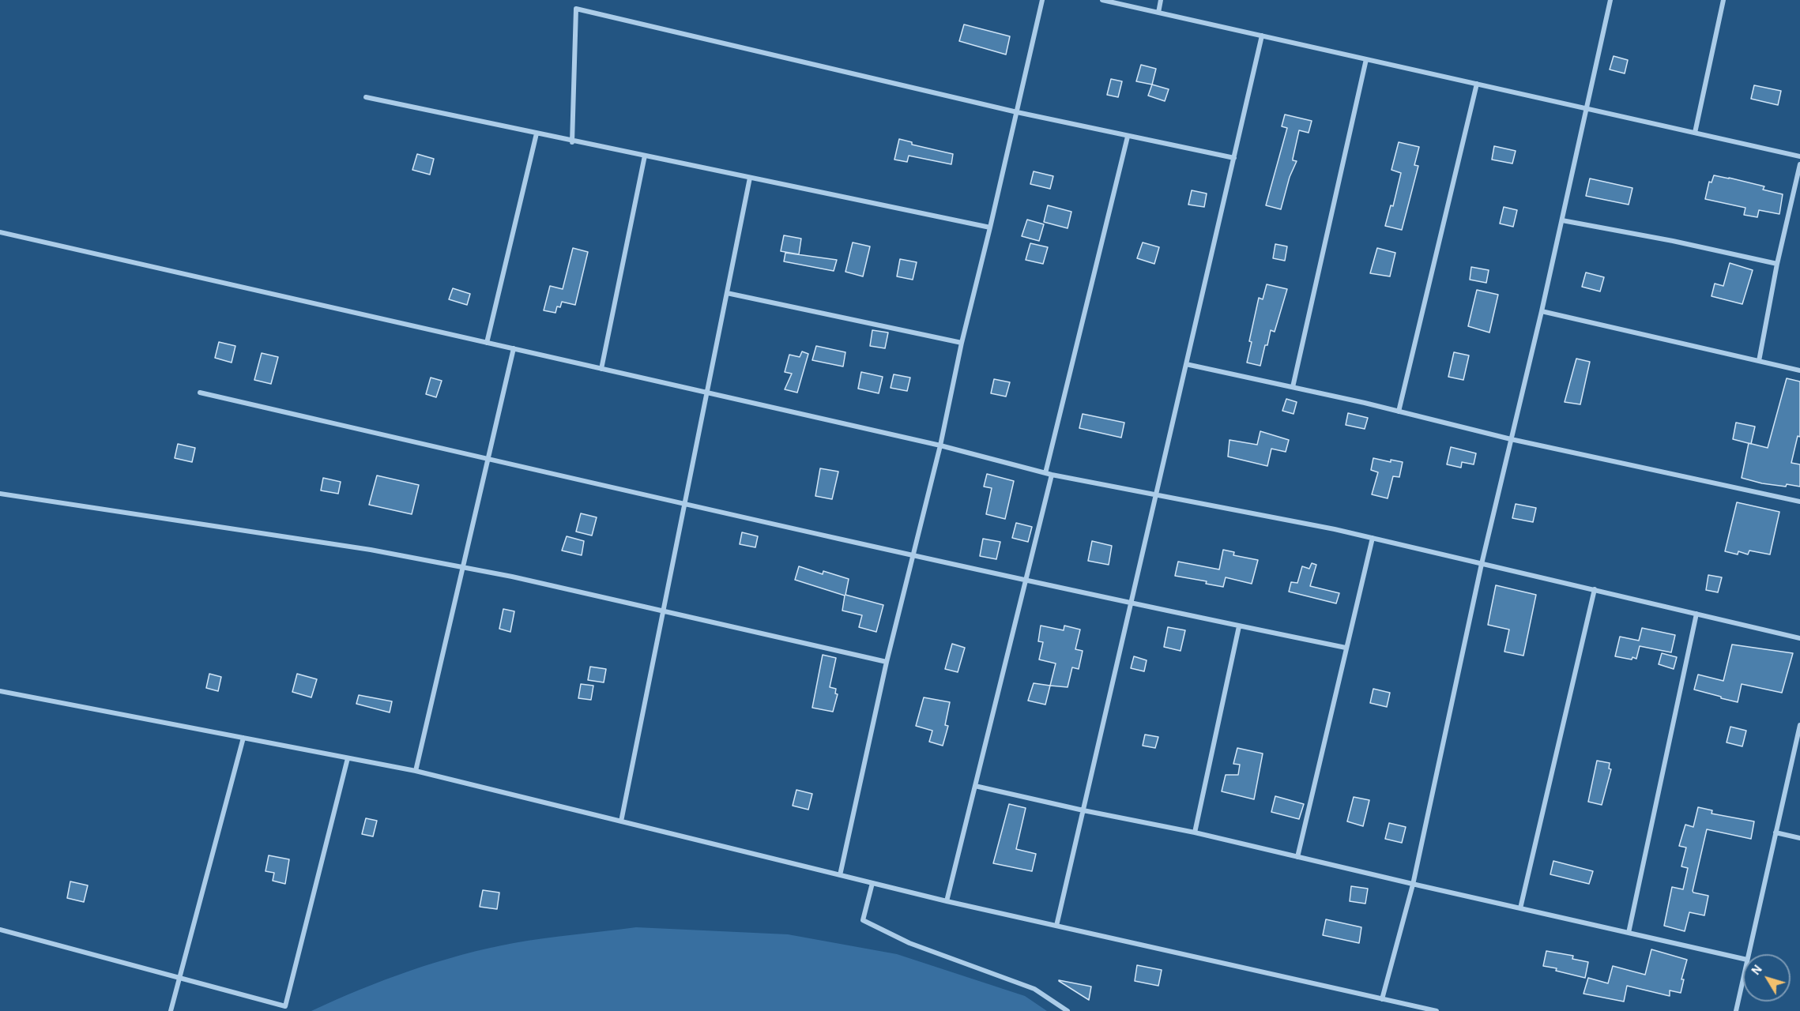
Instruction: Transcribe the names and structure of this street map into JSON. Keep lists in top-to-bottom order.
{
  "north": "top left"
}
